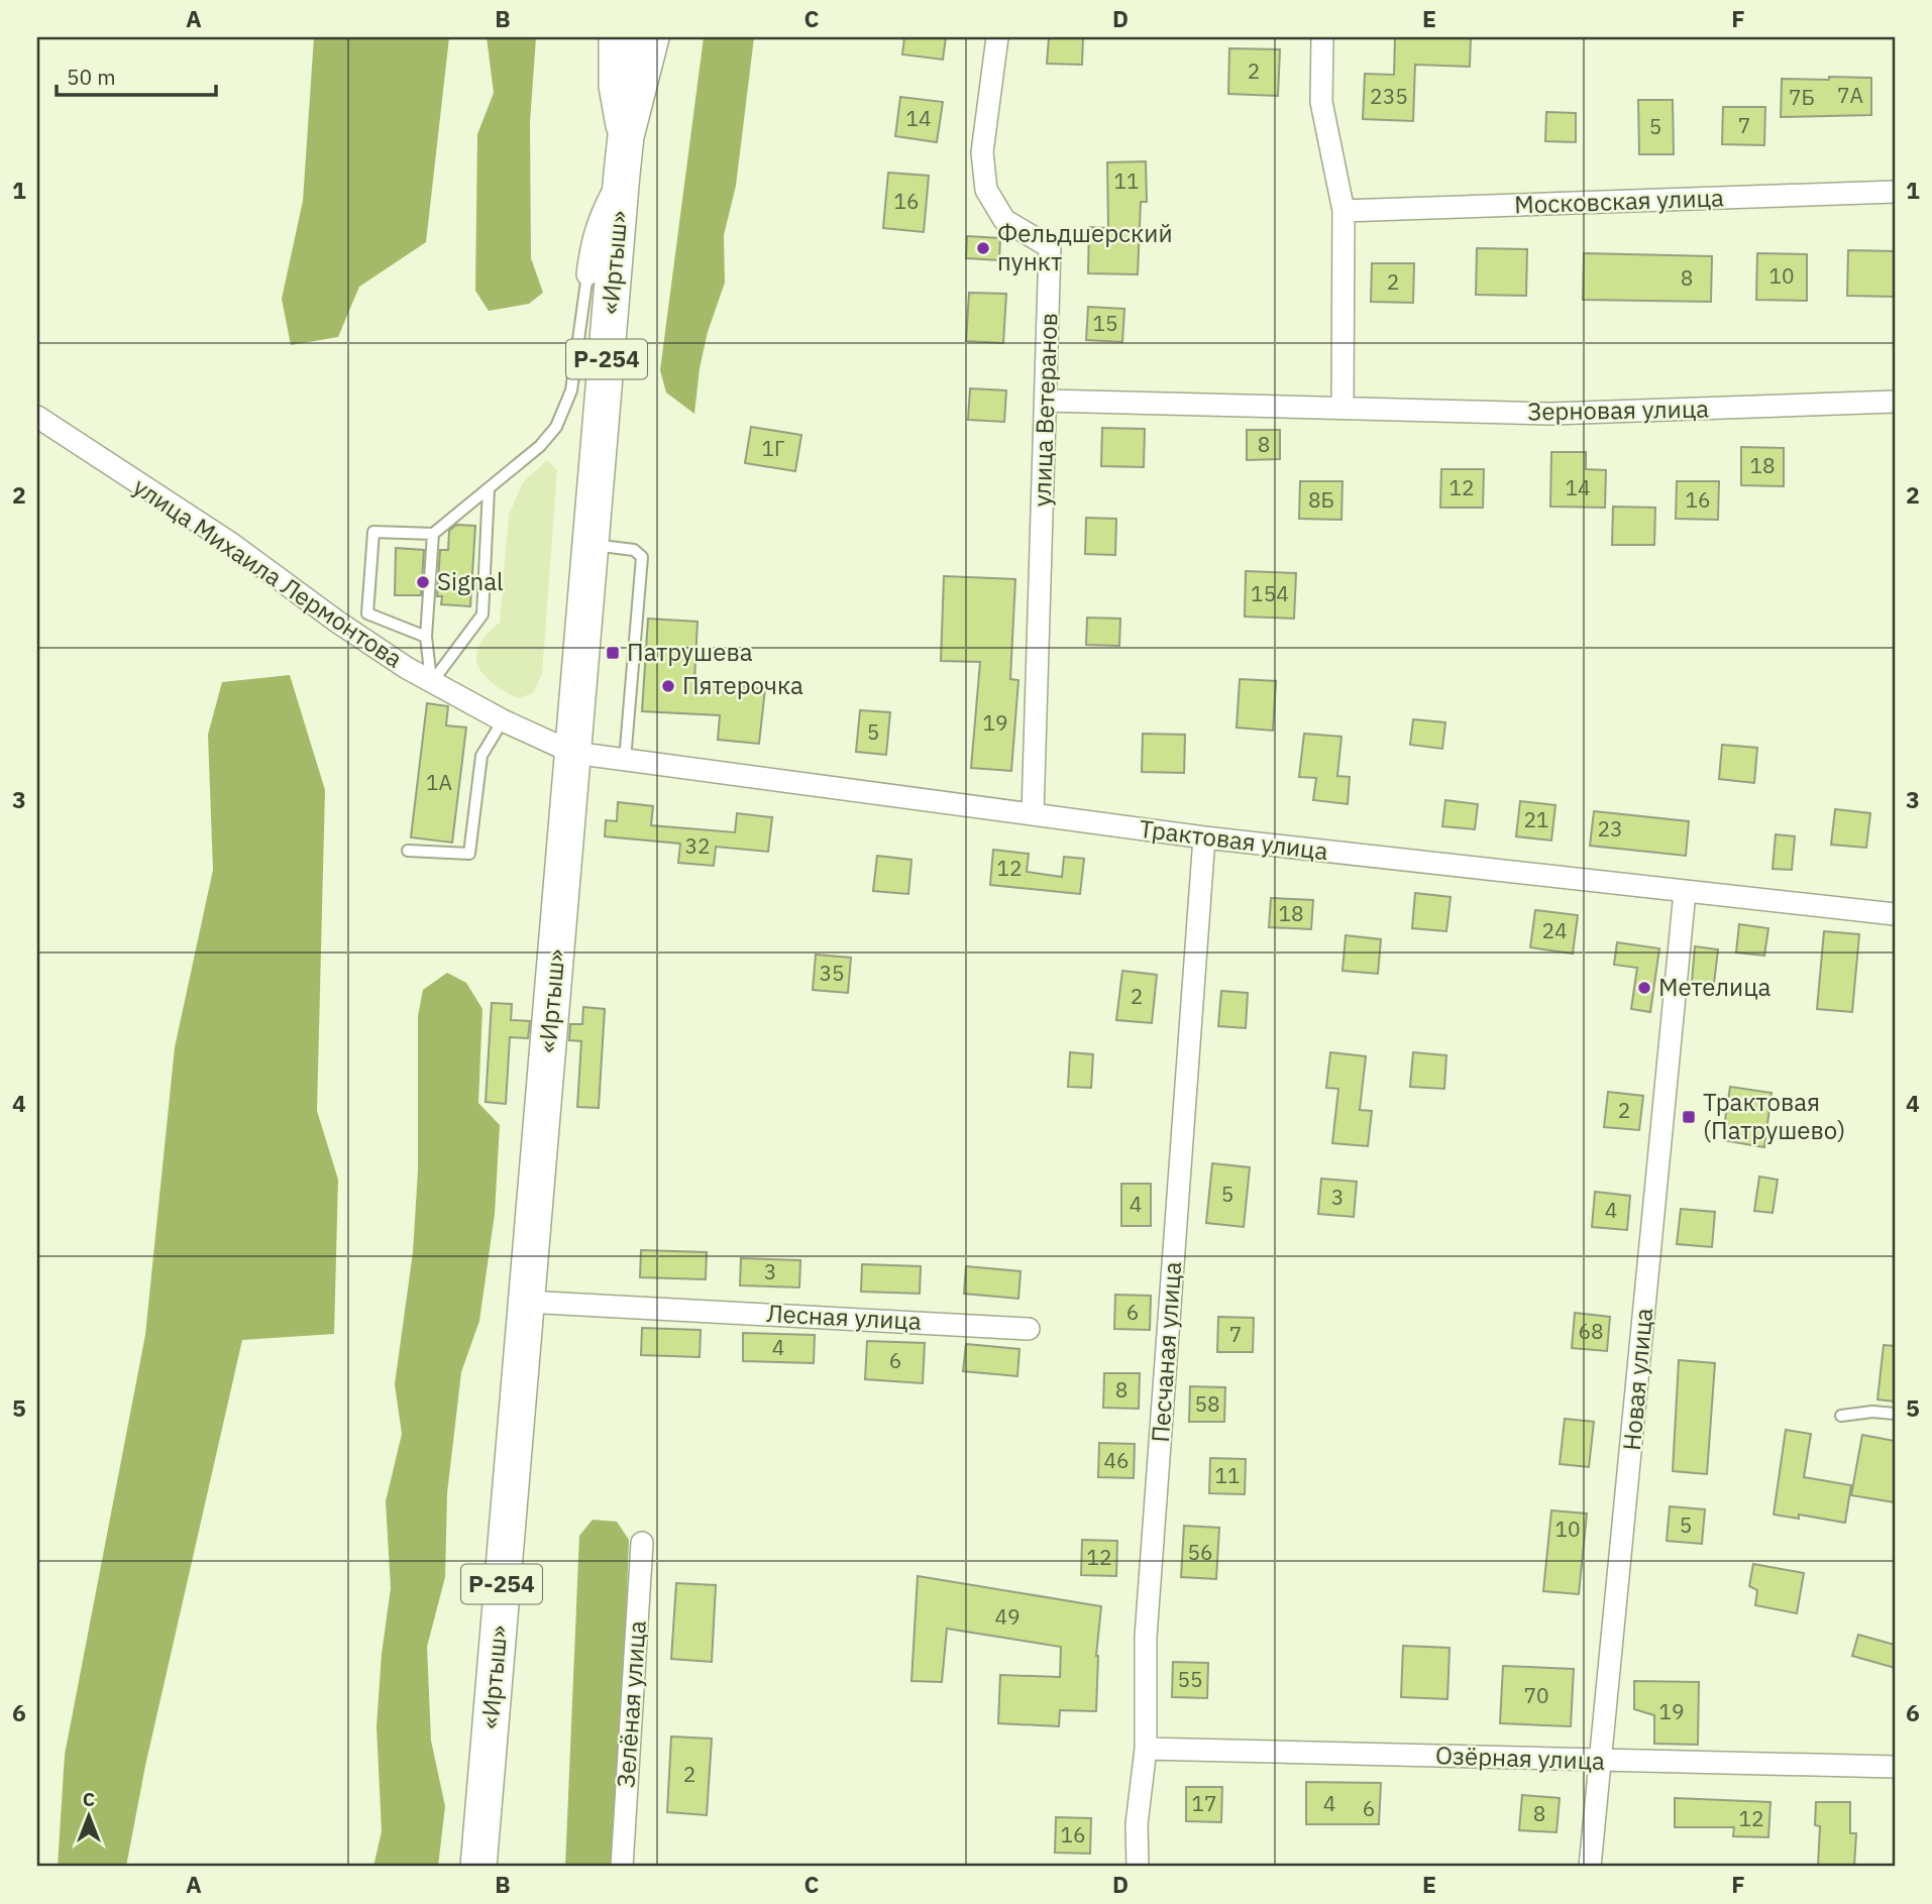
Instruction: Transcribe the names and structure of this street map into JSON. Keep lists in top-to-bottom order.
{
  "streets": {
    "highway": ["«Иртыш»", "Р-254"],
    "street": [
      "Московская улица",
      "улица Ветеранов",
      "Зерновая улица",
      "улица Михаила Лермонтова",
      "Трактовая улица",
      "Лесная улица",
      "Песчаная улица",
      "Новая улица",
      "Зелёная улица",
      "Озёрная улица"
    ]
  },
  "crossings": [
    ["«Иртыш»", "улица Михаила Лермонтова"],
    ["«Иртыш»", "Трактовая улица"],
    ["«Иртыш»", "Лесная улица"],
    ["улица Ветеранов", "Зерновая улица"],
    ["улица Ветеранов", "Трактовая улица"],
    ["улица Михаила Лермонтова", "Трактовая улица"],
    ["Трактовая улица", "Песчаная улица"],
    ["Трактовая улица", "Новая улица"],
    ["Песчаная улица", "Озёрная улица"],
    ["Новая улица", "Озёрная улица"]
  ],
  "places": {
    "other": [
      "Фельдшерский пункт",
      "Signal",
      "Пятерочка",
      "Метелица"
    ],
    "transit": ["Патрушева", "Трактовая (Патрушево)"]
  },
  "house_numbers": [
    "2",
    "7А",
    "235",
    "7Б",
    "14",
    "7",
    "5",
    "11",
    "16",
    "10",
    "8",
    "2",
    "15",
    "8",
    "1Г",
    "18",
    "12",
    "14",
    "8Б",
    "16",
    "154",
    "19",
    "5",
    "1А",
    "21",
    "23",
    "32",
    "12",
    "18",
    "24",
    "35",
    "2",
    "2",
    "5",
    "3",
    "4",
    "4",
    "3",
    "6",
    "68",
    "7",
    "4",
    "6",
    "8",
    "58",
    "46",
    "11",
    "5",
    "10",
    "56",
    "12",
    "49",
    "55",
    "70",
    "19",
    "2",
    "17",
    "4",
    "6",
    "8",
    "12",
    "16"
  ],
  "scale_bar": "50 m",
  "north": "top",
  "grid": {
    "columns": [
      "A",
      "B",
      "C",
      "D",
      "E",
      "F"
    ],
    "rows": [
      "1",
      "2",
      "3",
      "4",
      "5",
      "6"
    ]
  }
}
